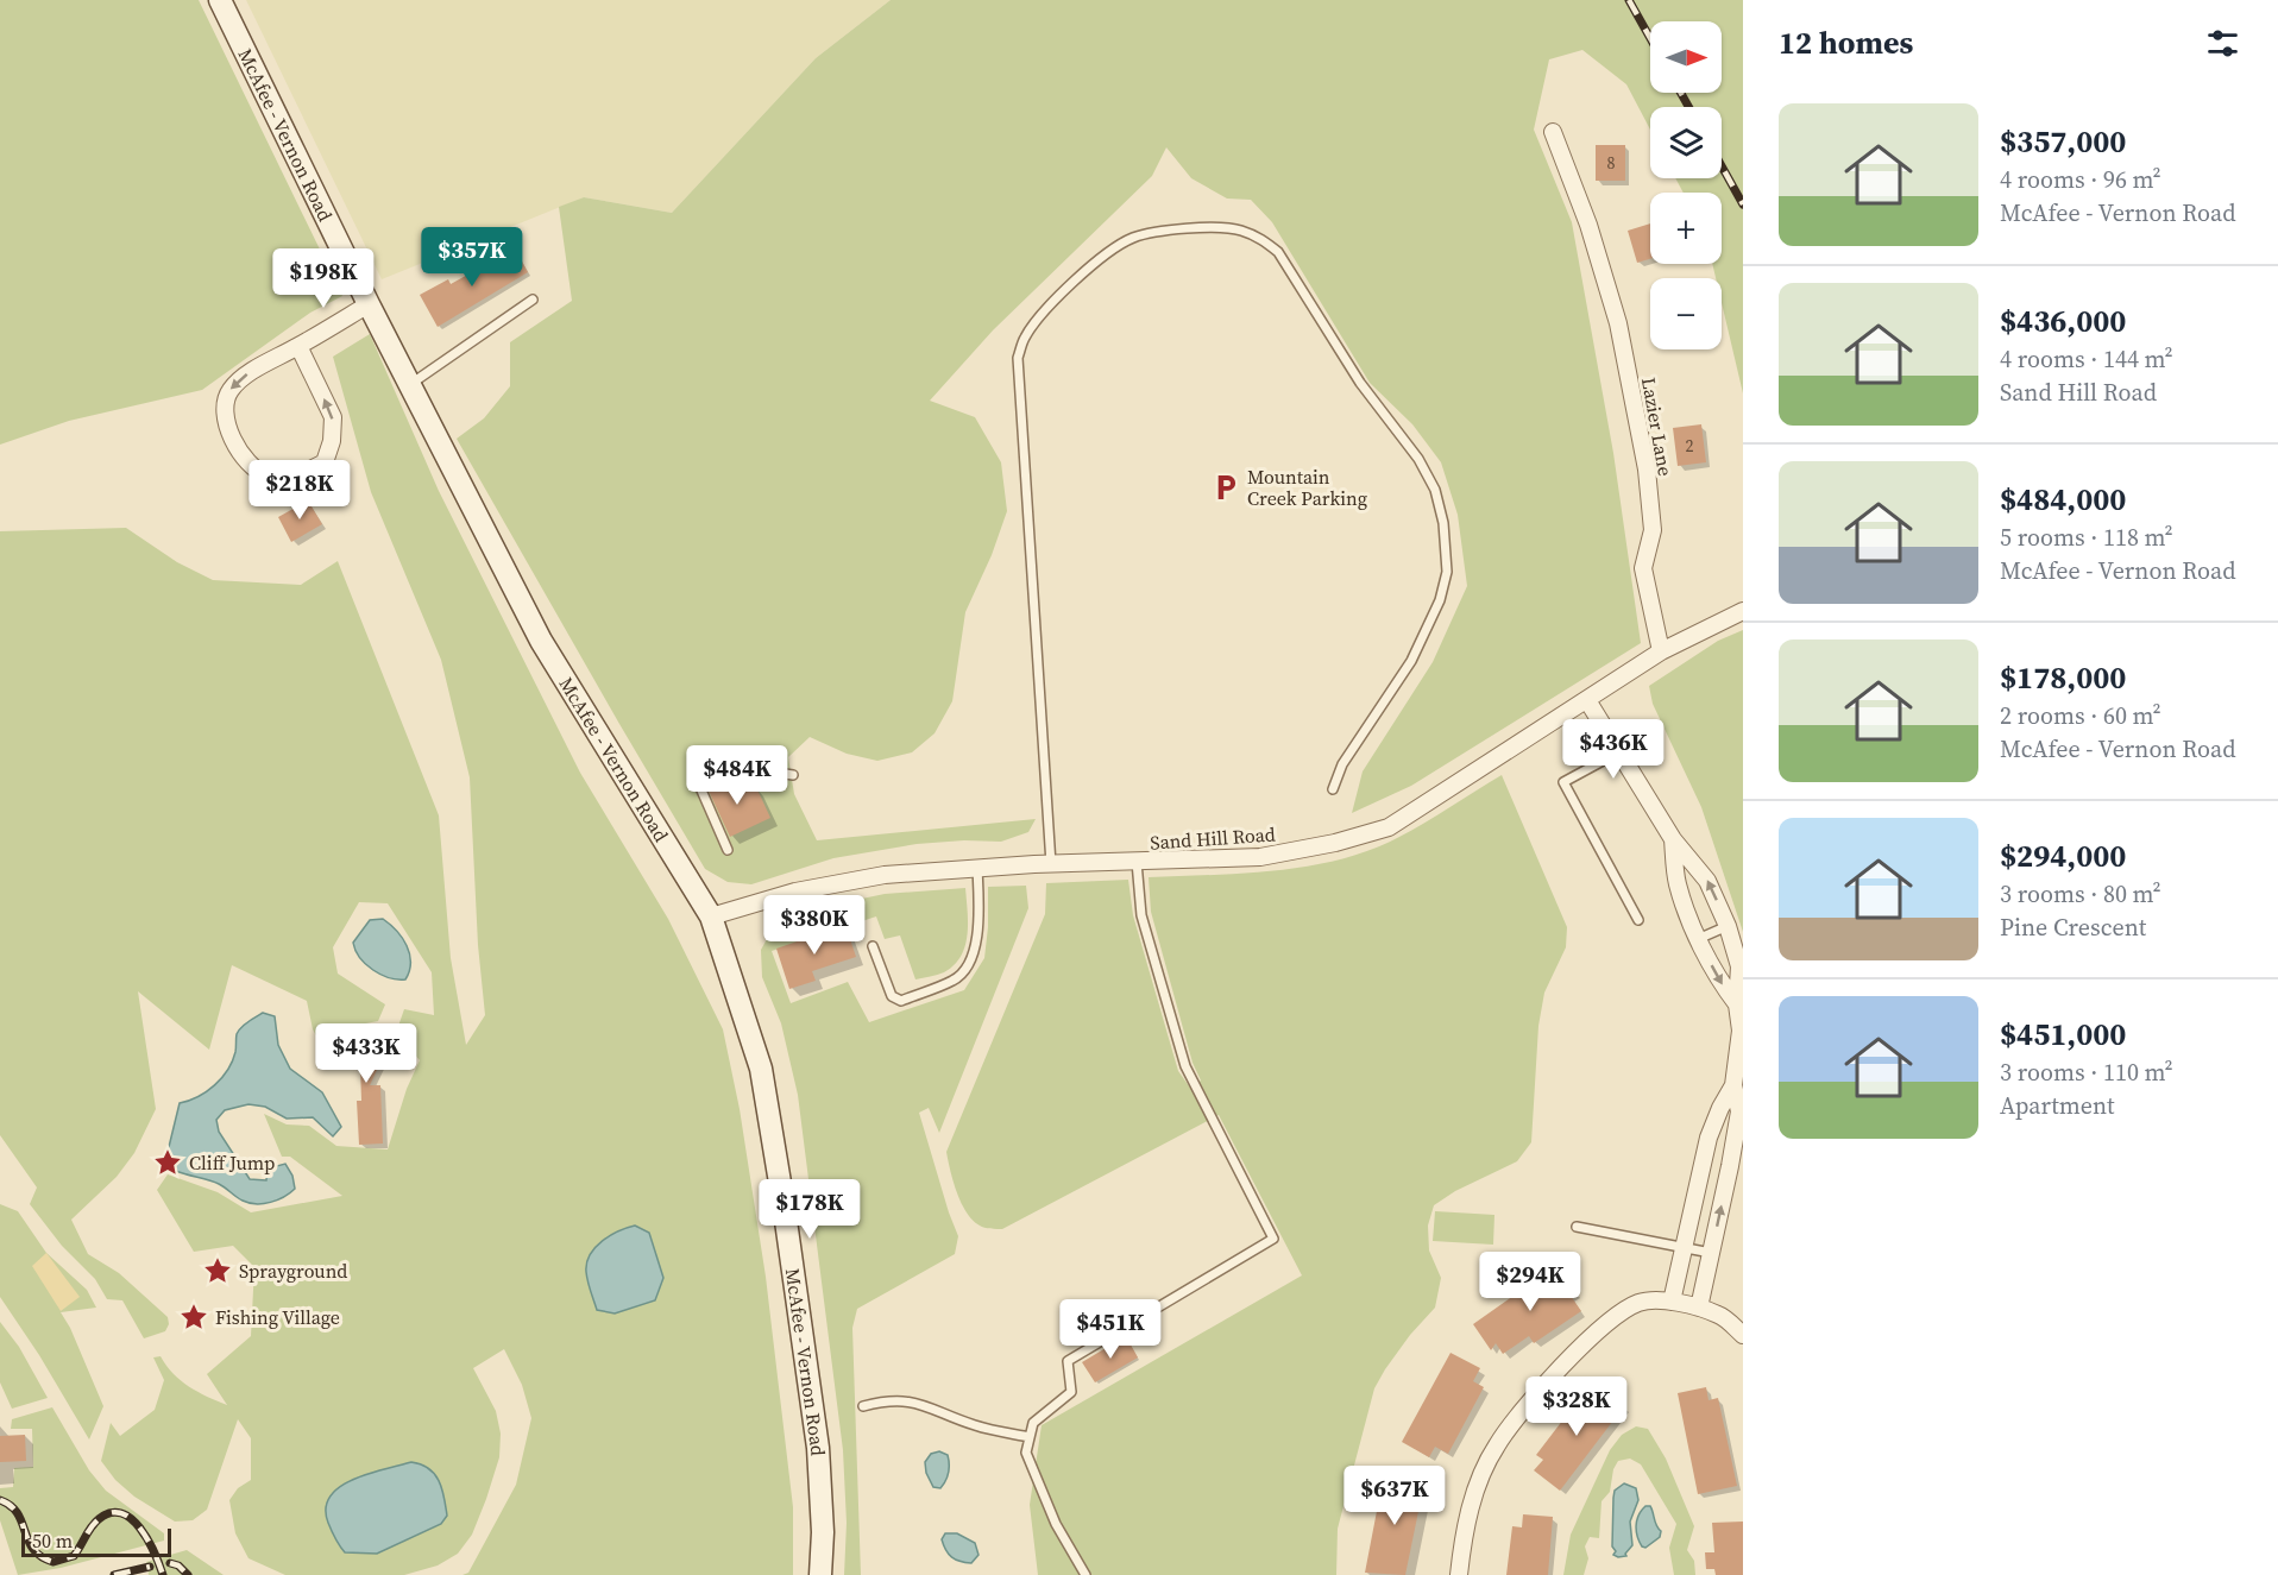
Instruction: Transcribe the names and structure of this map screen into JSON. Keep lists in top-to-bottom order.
{
  "streets": {
    "main road": ["McAfee - Vernon Road"],
    "street": ["Lazier Lane", "Sand Hill Road"]
  },
  "crossings": [
    ["McAfee - Vernon Road", "Sand Hill Road"],
    ["Lazier Lane", "Sand Hill Road"]
  ],
  "places": {
    "parking": ["Mountain Creek Parking"],
    "place": ["Cliff Jump", "Sprayground", "Fishing Village"]
  },
  "house_numbers": ["8", "2"],
  "scale_bar": "50 m",
  "north": "right",
  "page": {
    "heading": "12 homes",
    "map_buttons": ["+", "−"],
    "list": [
      {
        "name": "$357,000",
        "note": "4 rooms · 96 m² · McAfee - Vernon Road"
      },
      {
        "name": "$436,000",
        "note": "4 rooms · 144 m² · Sand Hill Road"
      },
      {
        "name": "$484,000",
        "note": "5 rooms · 118 m² · McAfee - Vernon Road"
      },
      {
        "name": "$178,000",
        "note": "2 rooms · 60 m² · McAfee - Vernon Road"
      },
      {
        "name": "$294,000",
        "note": "3 rooms · 80 m² · Pine Crescent"
      },
      {
        "name": "$451,000",
        "note": "3 rooms · 110 m² · Apartment"
      }
    ],
    "price": [
      "$357K",
      "$198K",
      "$218K",
      "$436K",
      "$484K",
      "$380K",
      "$433K",
      "$178K",
      "$294K",
      "$451K",
      "$328K",
      "$637K"
    ],
    "scale": "50 m"
  }
}
